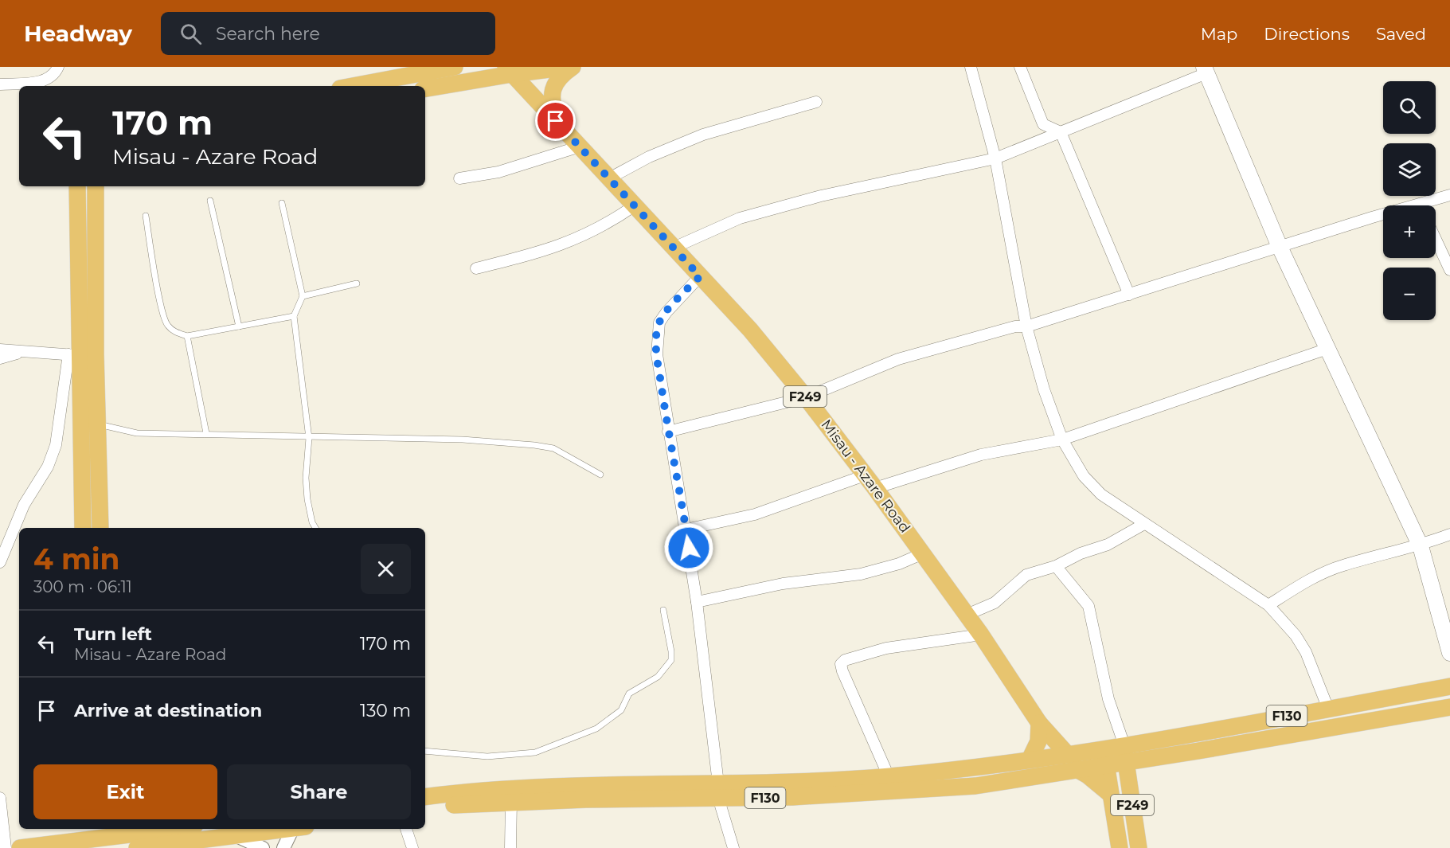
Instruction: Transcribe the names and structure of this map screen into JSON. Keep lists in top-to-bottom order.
{
  "streets": {
    "main road": ["F249", "Misau - Azare Road", "F130"]
  },
  "crossings": [
    ["F249", "Misau - Azare Road"],
    ["F249", "F130"],
    ["Misau - Azare Road", "F130"]
  ],
  "page": {
    "header": "Headway",
    "search": "Search here",
    "nav": ["Map", "Directions", "Saved"],
    "map_buttons": ["+", "−"],
    "turn": ["170 m", "Misau - Azare Road"],
    "heading": ["4 min", "300 m · 06:11"],
    "list": [
      {
        "name": "Turn left",
        "note": "Misau - Azare Road",
        "value": "170 m"
      },
      {
        "name": "Arrive at destination",
        "value": "130 m"
      }
    ],
    "buttons": ["Exit", "Share"]
  }
}
